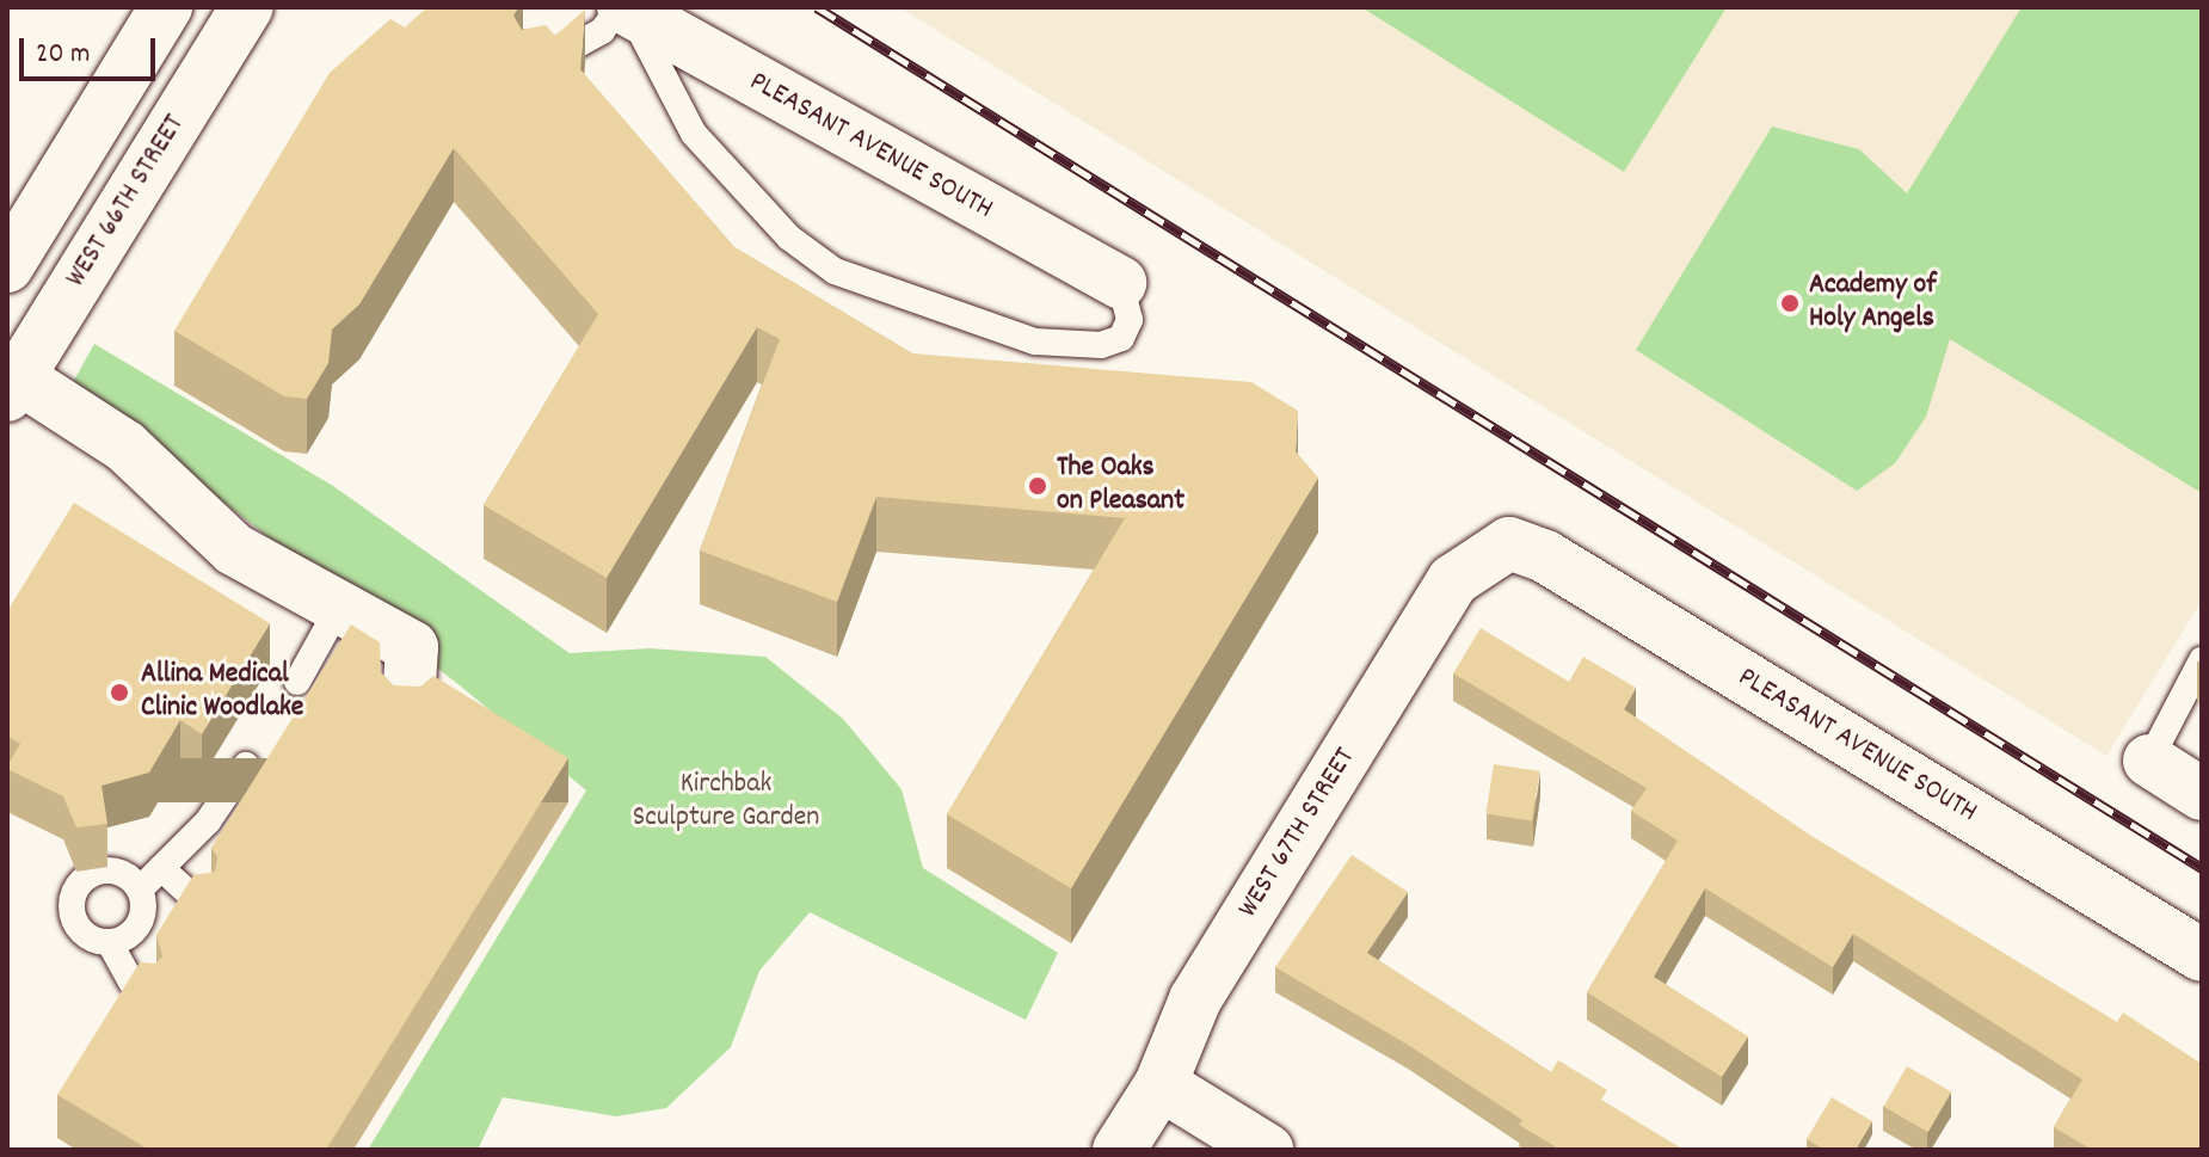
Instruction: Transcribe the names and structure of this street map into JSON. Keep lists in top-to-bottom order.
{
  "streets": {
    "street": ["PLEASANT AVENUE SOUTH", "WEST 66TH STREET", "WEST 67TH STREET"]
  },
  "crossings": [
    ["PLEASANT AVENUE SOUTH", "WEST 67TH STREET"]
  ],
  "parks": ["Kirchbak Sculpture Garden"],
  "places": ["Academy of Holy Angels", "The Oaks on Pleasant", "Allina Medical Clinic Woodlake"],
  "scale_bar": "20 m"
}
